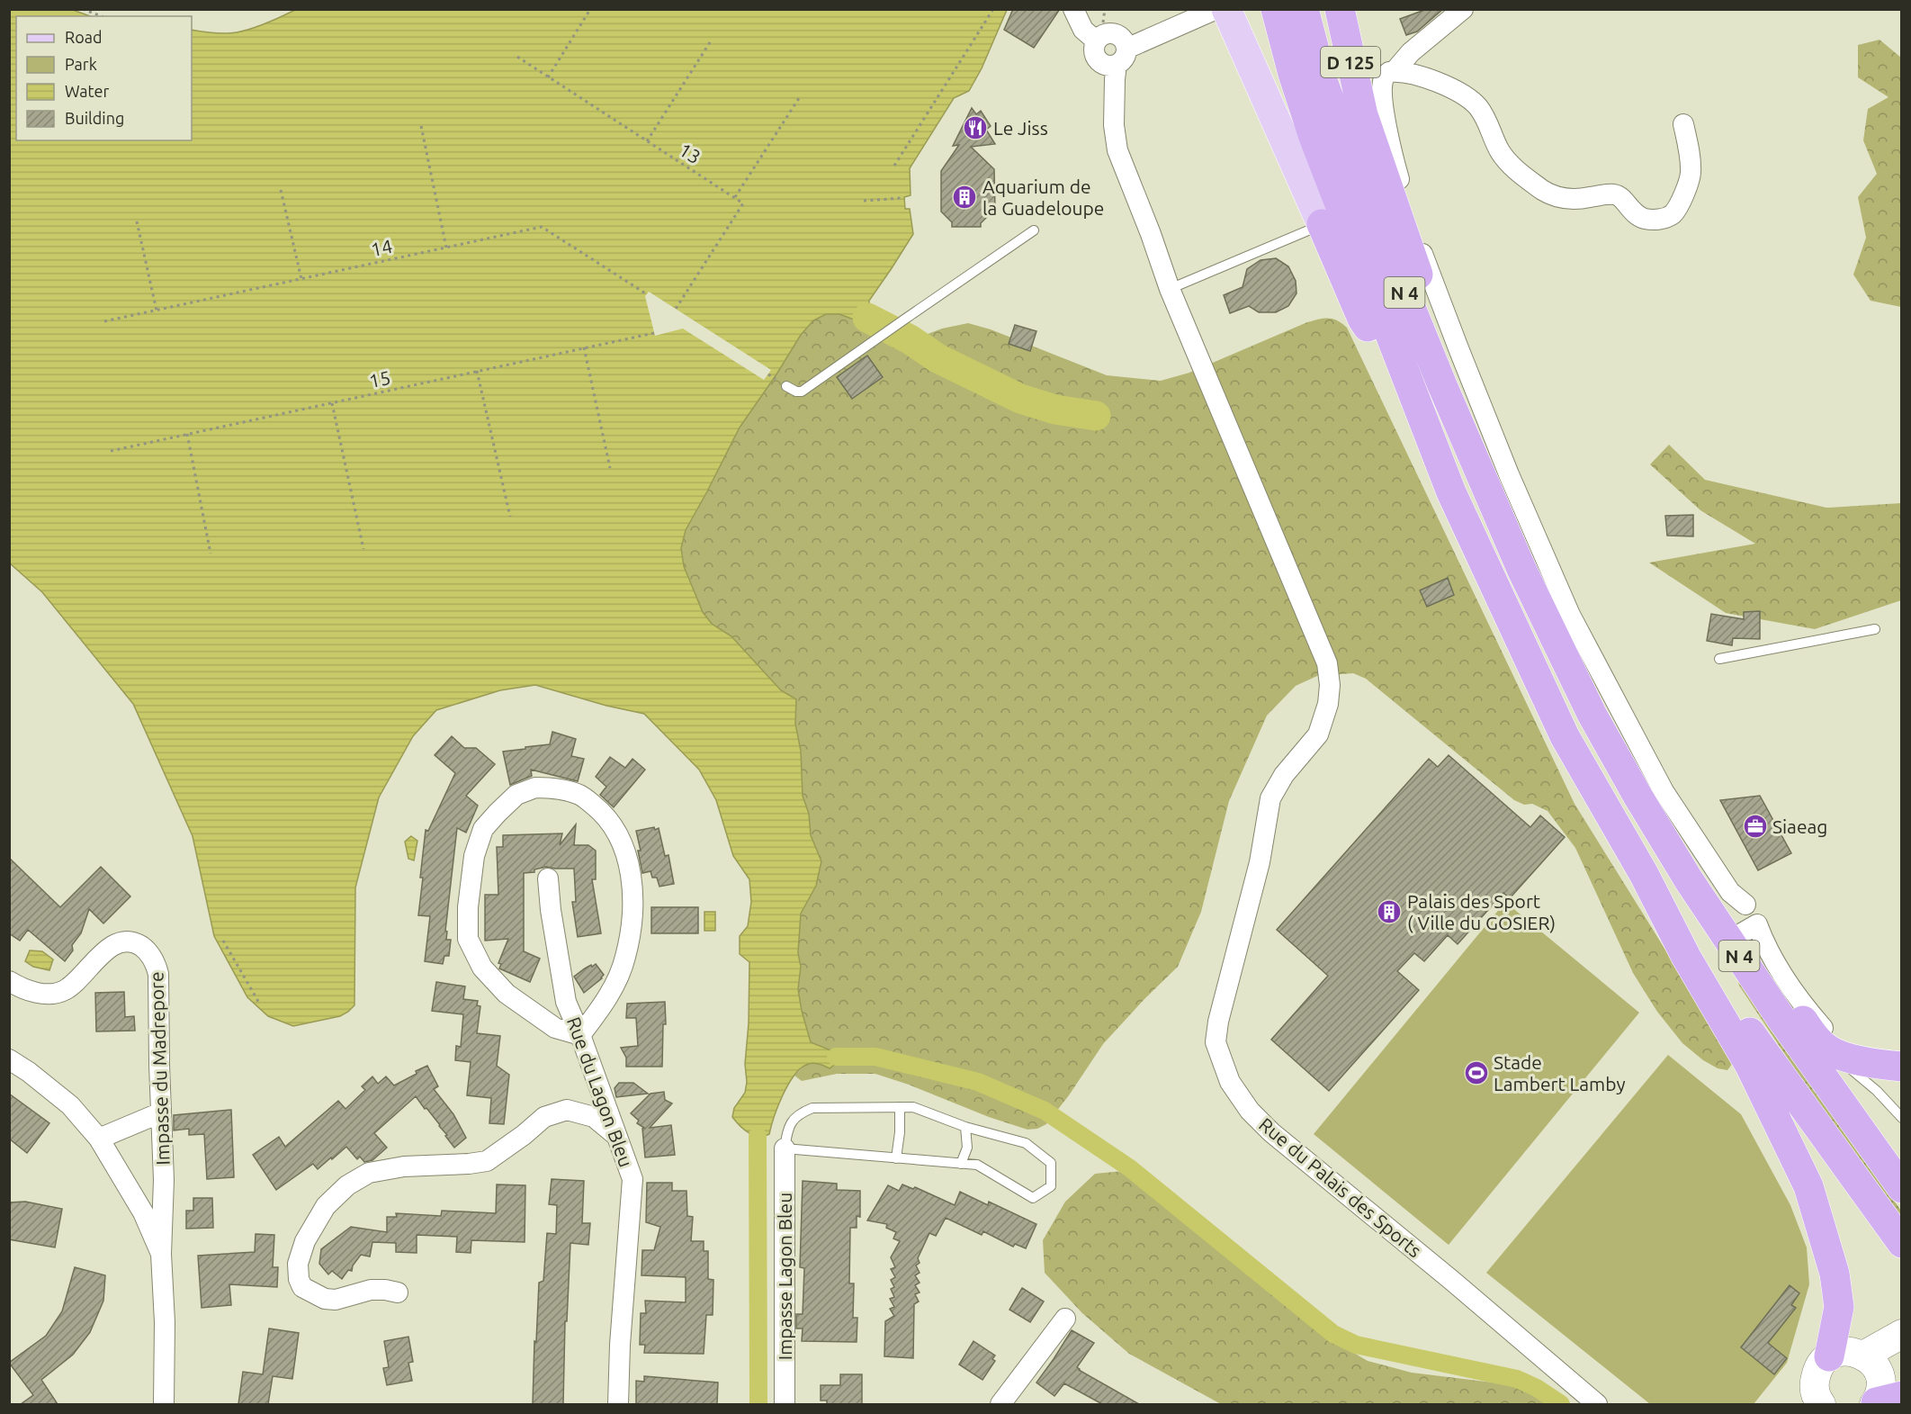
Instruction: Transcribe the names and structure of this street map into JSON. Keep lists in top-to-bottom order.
{
  "streets": {
    "highway": ["D 125", "N 4"],
    "street": [
      "Impasse du Madrepore",
      "Rue du Lagon Bleu",
      "Rue du Palais des Sports",
      "Impasse Lagon Bleu"
    ],
    "path": ["13", "14", "15"]
  },
  "crossings": [
    ["D 125", "N 4"]
  ],
  "places": {
    "restaurant": ["Le Jiss"],
    "building": ["Aquarium de la Guadeloupe", "Palais des Sport ( Ville du GOSIER)"],
    "office": ["Siaeag"],
    "sports": ["Stade Lambert Lamby"]
  },
  "legend": [
    "Road",
    "Park",
    "Water",
    "Building"
  ]
}
